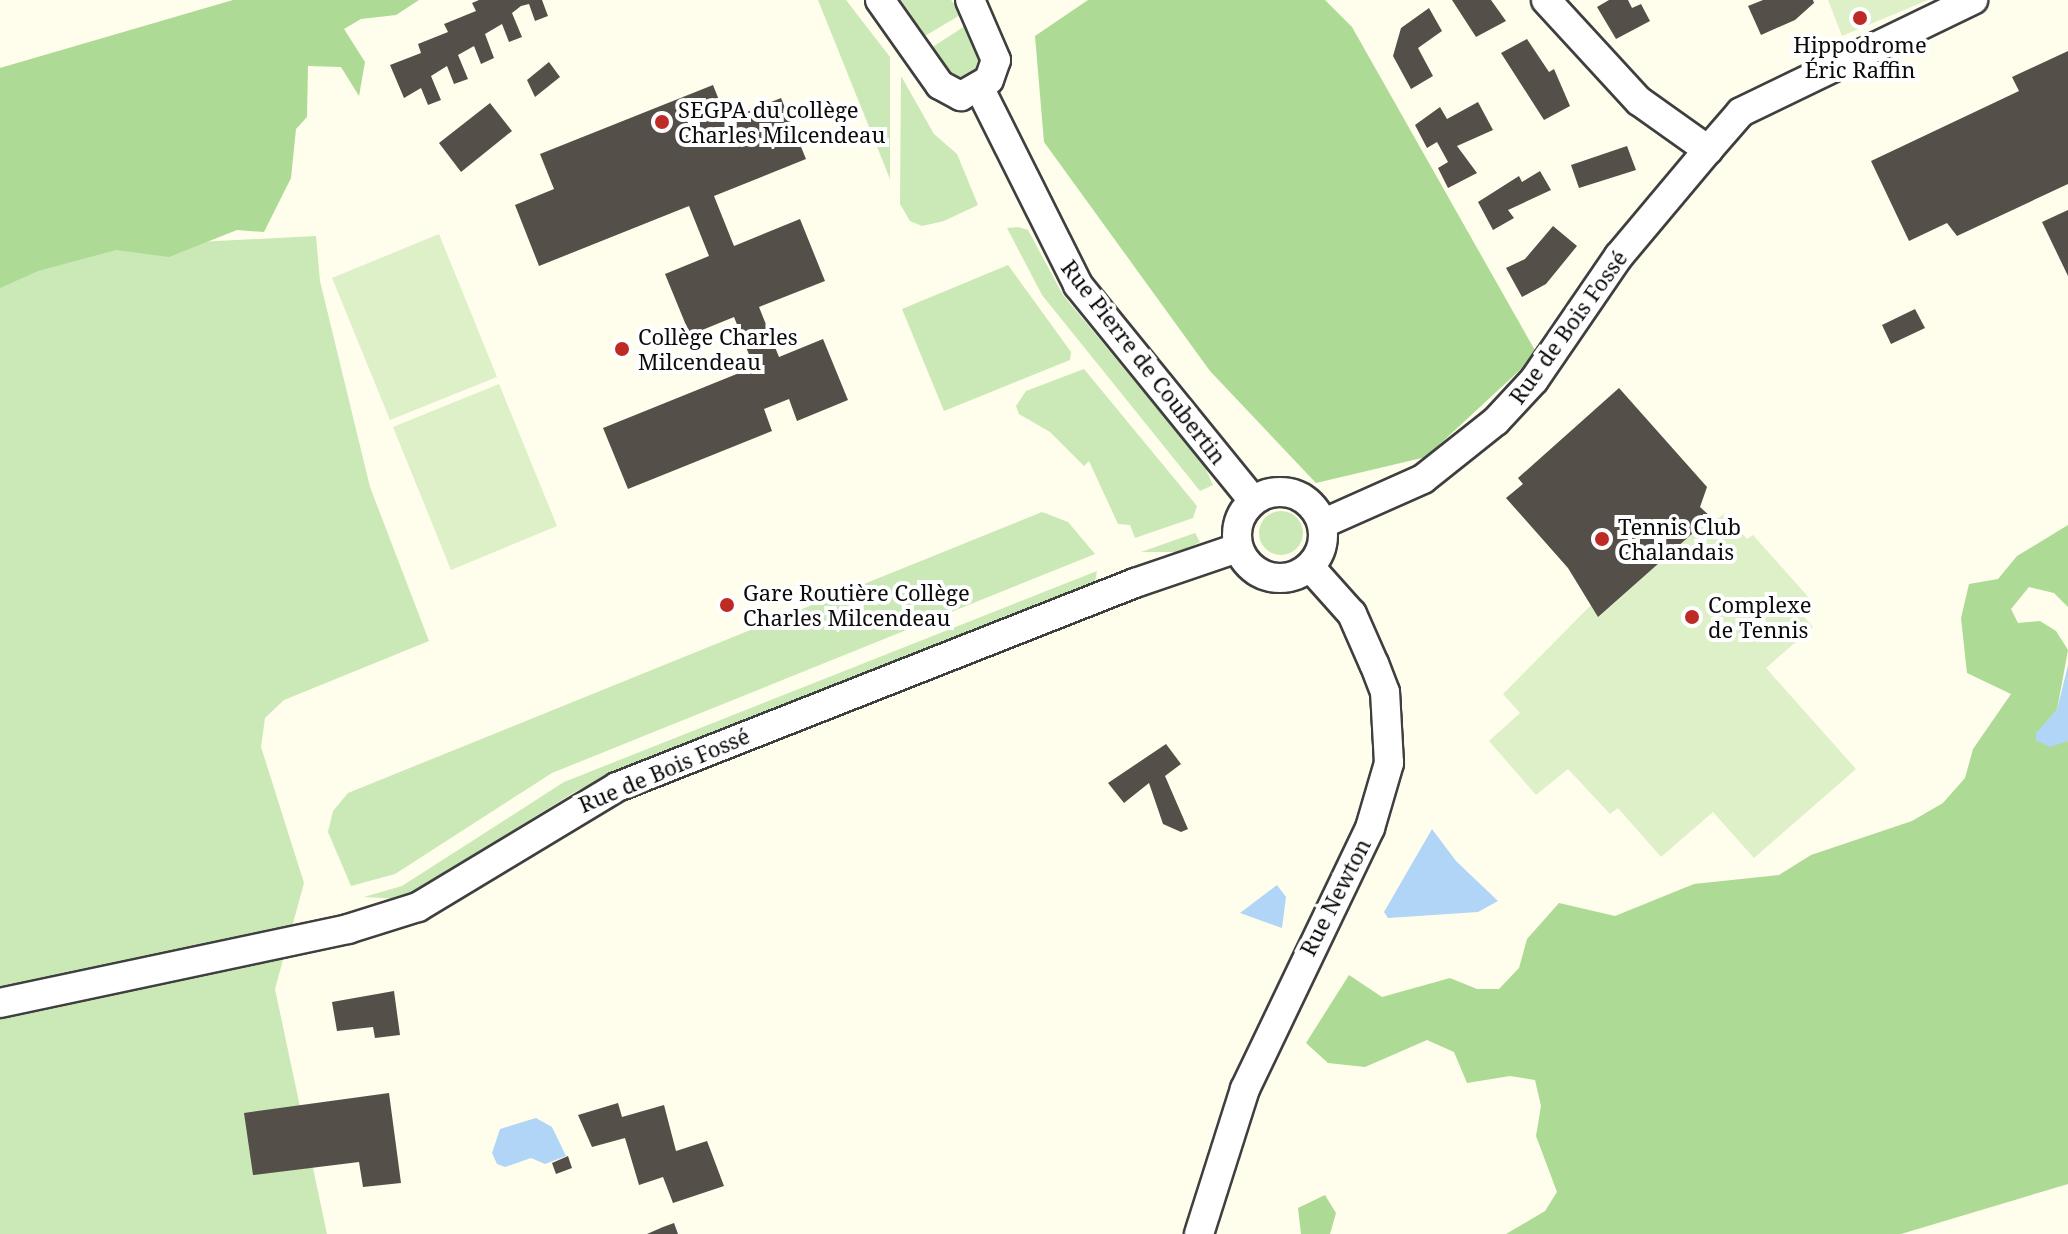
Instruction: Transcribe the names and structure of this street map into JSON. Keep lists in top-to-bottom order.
{
  "streets": {
    "street": ["Rue de Bois Fossé", "Rue Pierre de Coubertin", "Rue Newton"]
  },
  "crossings": [
    ["Rue de Bois Fossé", "Rue Pierre de Coubertin"],
    ["Rue de Bois Fossé", "Rue Newton"],
    ["Rue Pierre de Coubertin", "Rue Newton"]
  ],
  "places": [
    "Hippodrome Éric Raffin",
    "SEGPA du collège Charles Milcendeau",
    "Collège Charles Milcendeau",
    "Tennis Club Chalandais",
    "Gare Routière Collège Charles Milcendeau",
    "Complexe de Tennis"
  ]
}
